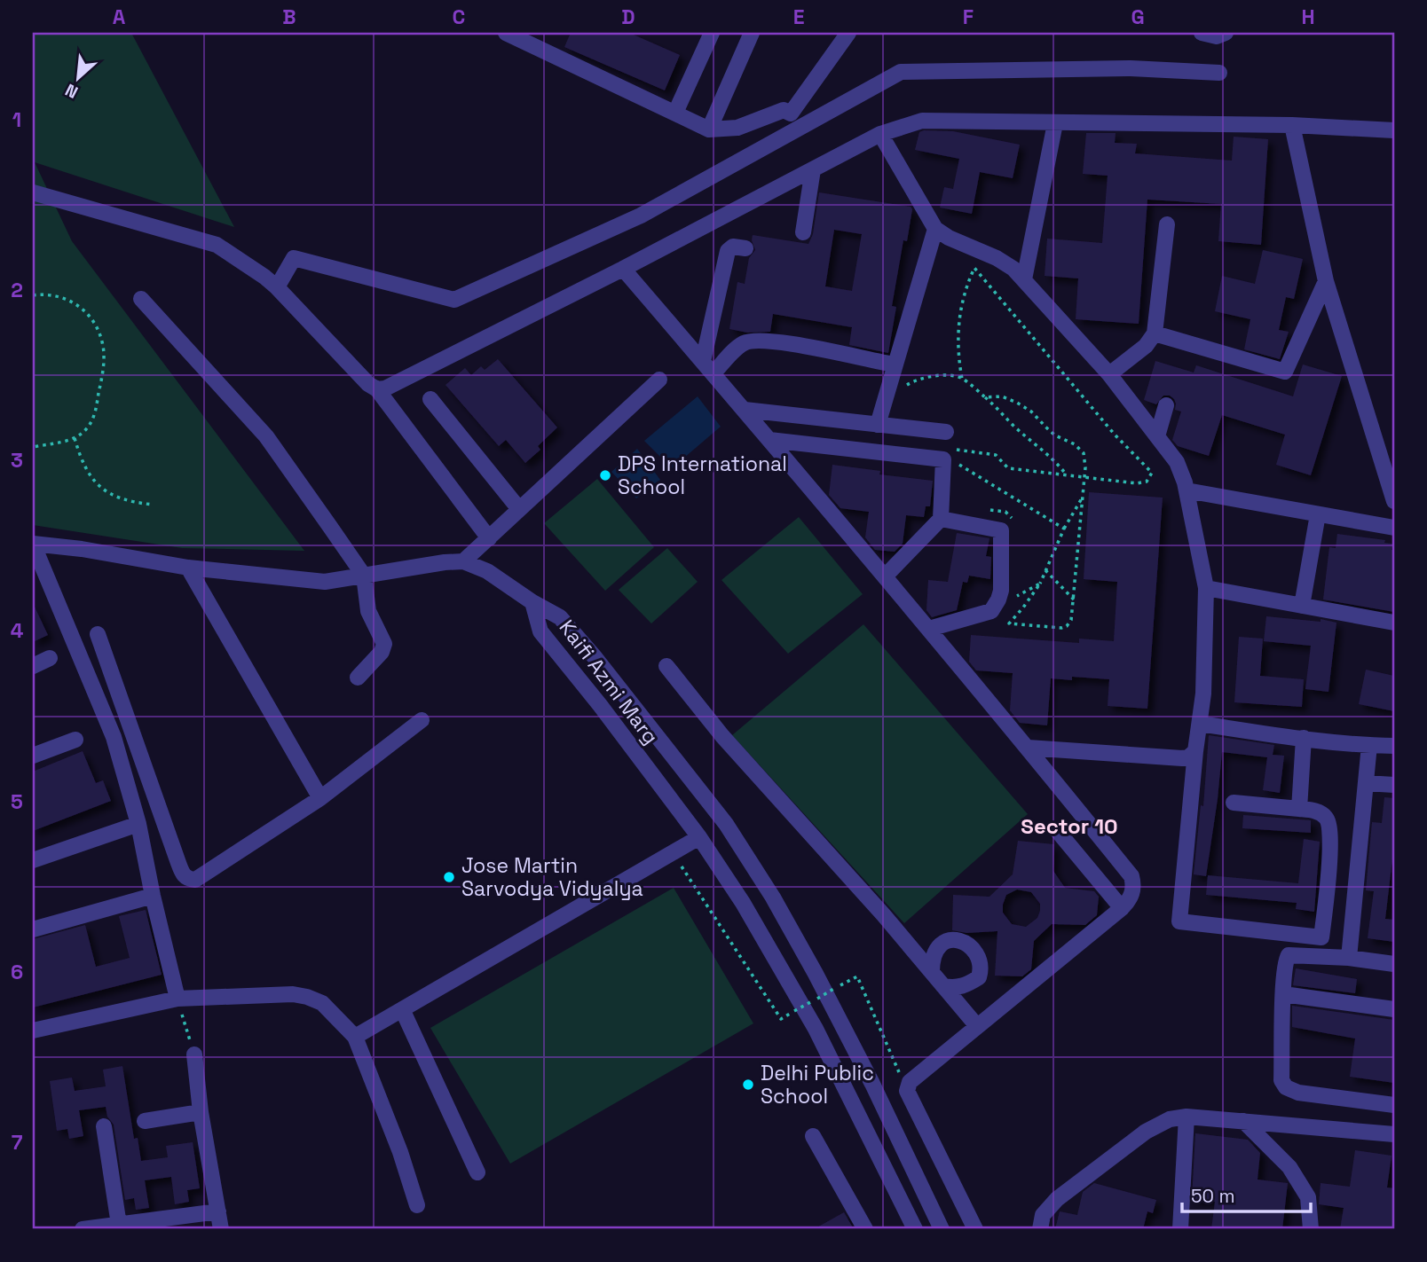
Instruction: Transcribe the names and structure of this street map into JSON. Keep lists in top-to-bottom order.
{
  "streets": {
    "street": ["Kaifi Azmi Marg"]
  },
  "districts": ["Sector 10"],
  "places": ["DPS International School", "Jose Martin Sarvodya Vidyalya", "Delhi Public School"],
  "scale_bar": "50 m",
  "north": "bottom left",
  "grid": {
    "columns": [
      "A",
      "B",
      "C",
      "D",
      "E",
      "F",
      "G",
      "H"
    ],
    "rows": [
      "1",
      "2",
      "3",
      "4",
      "5",
      "6",
      "7"
    ]
  }
}
